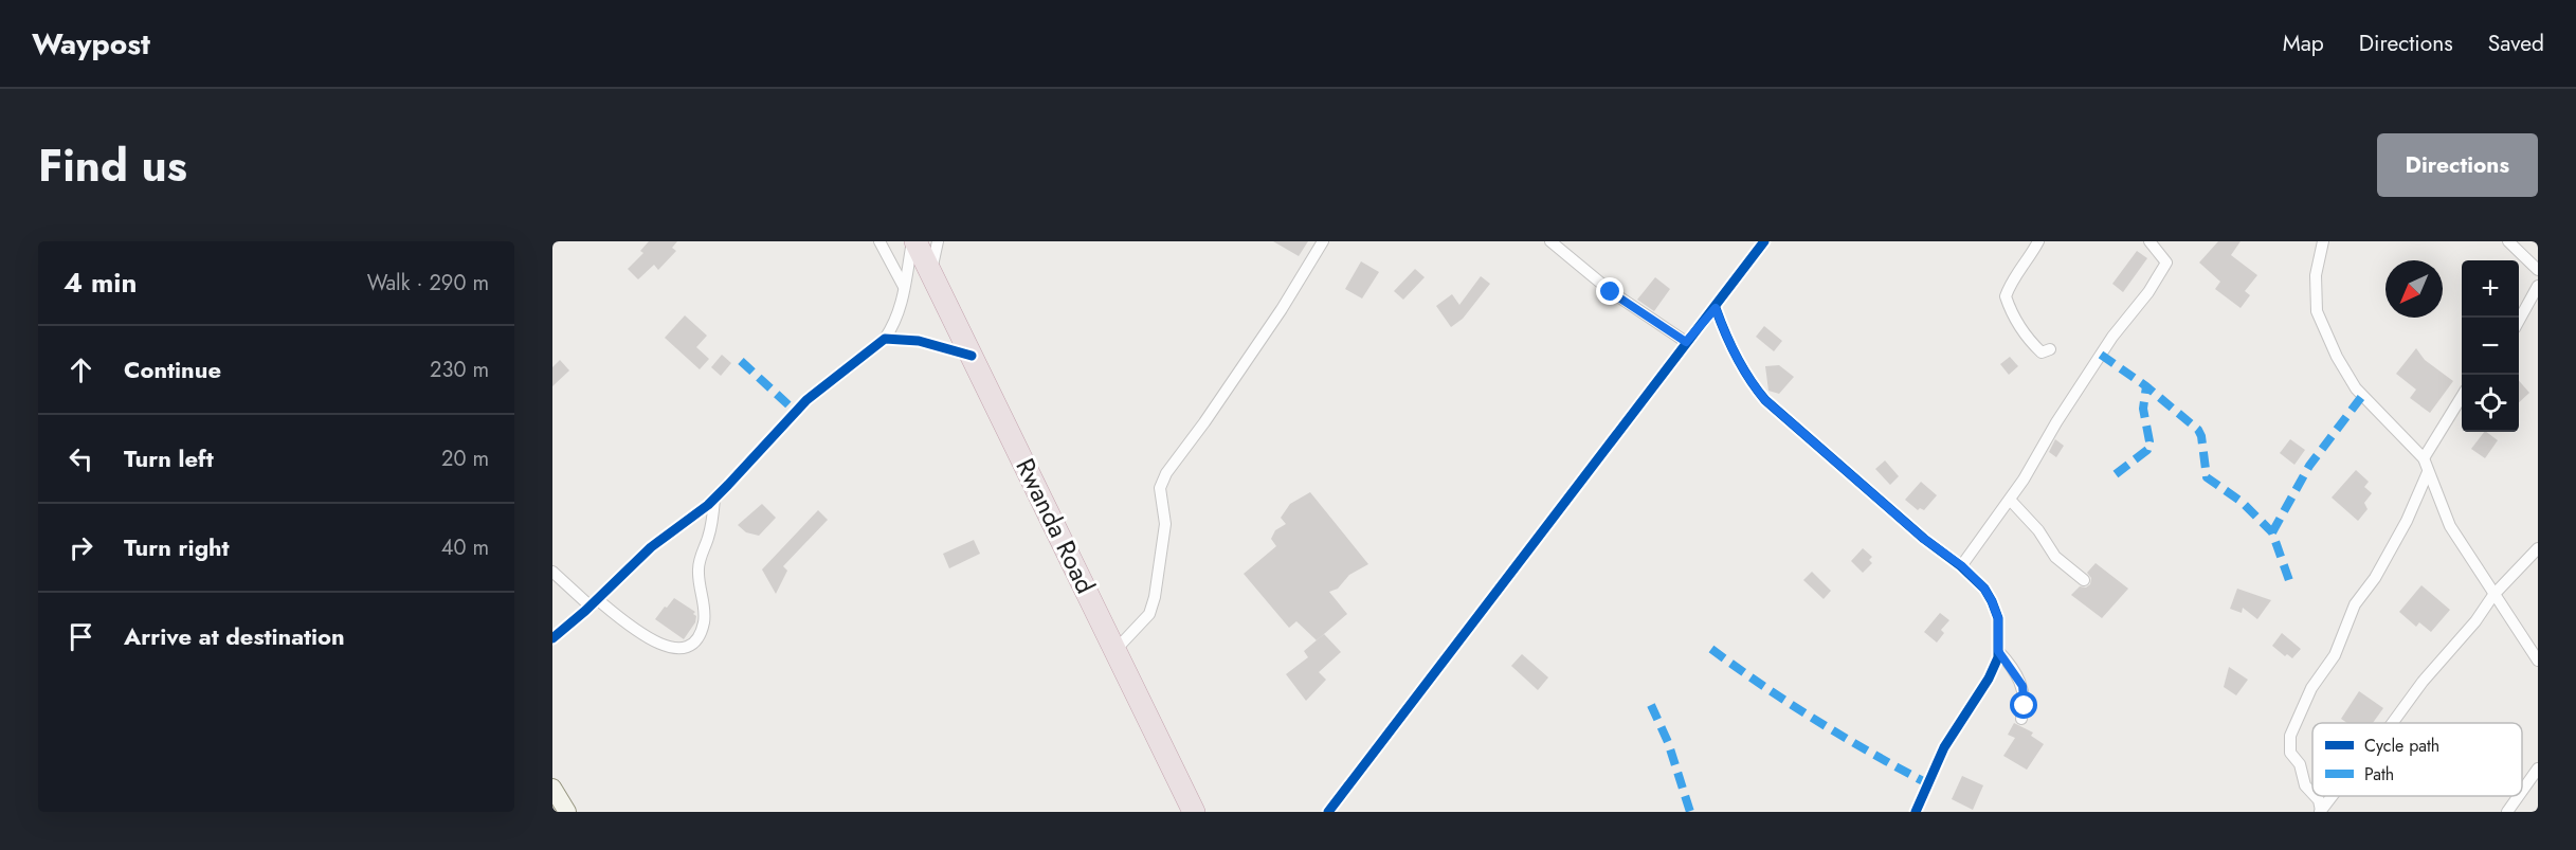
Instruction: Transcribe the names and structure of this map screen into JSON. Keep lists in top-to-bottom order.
{
  "streets": {
    "highway": ["Rwanda Road"]
  },
  "legend": ["Cycle path", "Path"],
  "north": "bottom left",
  "page": {
    "header": "Waypost",
    "nav": ["Map", "Directions", "Saved"],
    "title": "Find us",
    "buttons": "Directions",
    "heading": ["4 min", "Walk · 290 m"],
    "map_buttons": ["+", "−"],
    "list": [
      ["Continue", "230 m"],
      ["Turn left", "20 m"],
      ["Turn right", "40 m"],
      "Arrive at destination"
    ]
  }
}
